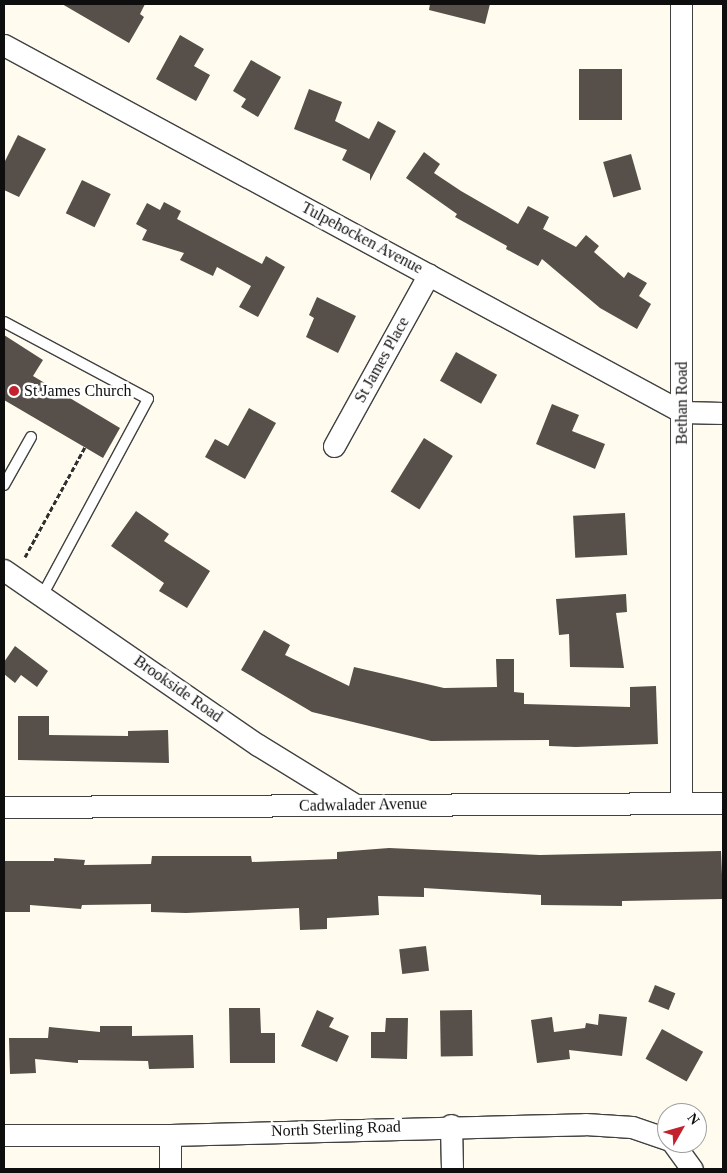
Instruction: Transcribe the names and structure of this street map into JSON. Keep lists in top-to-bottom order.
{
  "streets": {
    "street": [
      "Tulpehocken Avenue",
      "St James Place",
      "Bethan Road",
      "Brookside Road",
      "Cadwalader Avenue",
      "North Sterling Road"
    ]
  },
  "crossings": [
    ["Tulpehocken Avenue", "St James Place"],
    ["Tulpehocken Avenue", "Bethan Road"],
    ["Bethan Road", "Cadwalader Avenue"],
    ["Brookside Road", "Cadwalader Avenue"]
  ],
  "places": ["St James Church"],
  "north": "top right"
}
